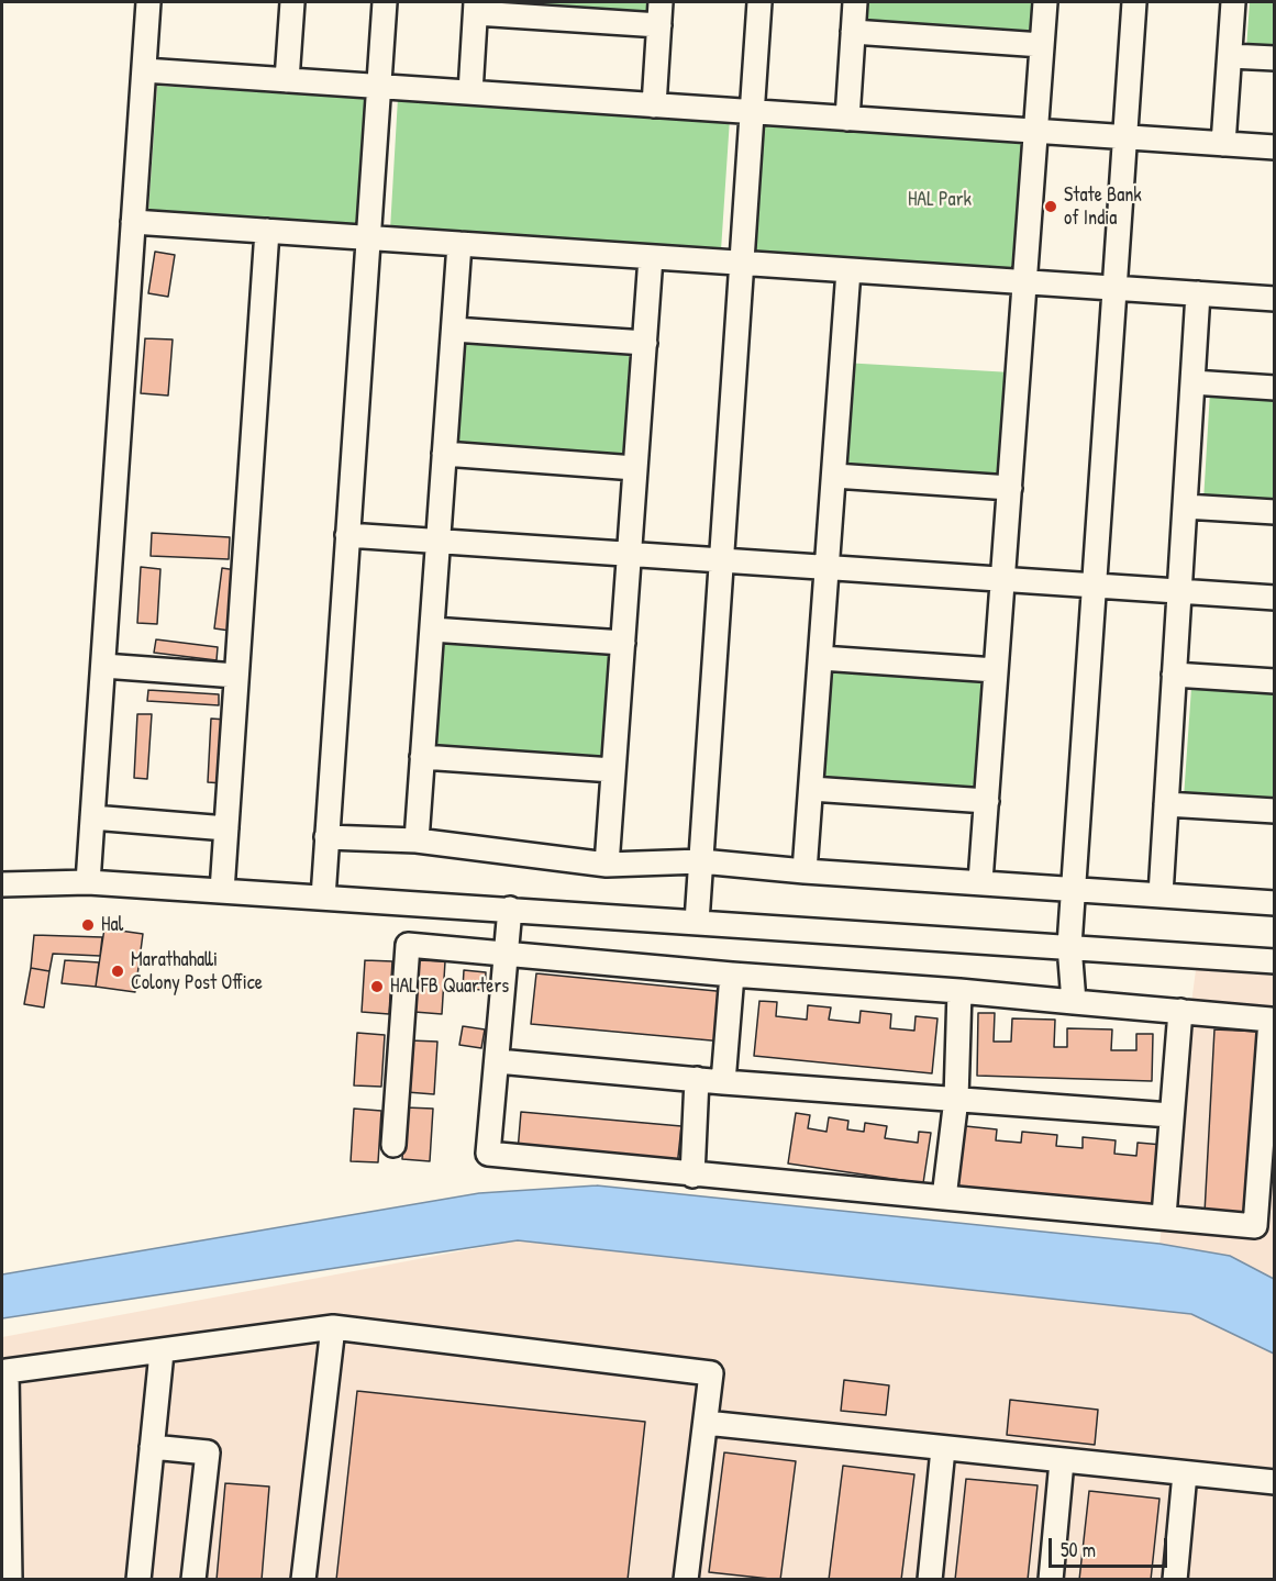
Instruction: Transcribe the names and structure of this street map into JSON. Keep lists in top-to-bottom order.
{
  "parks": ["HAL Park"],
  "places": [
    "State Bank of India",
    "Hal",
    "Marathahalli Colony Post Office",
    "HAL FB Quarters"
  ],
  "scale_bar": "50 m"
}
